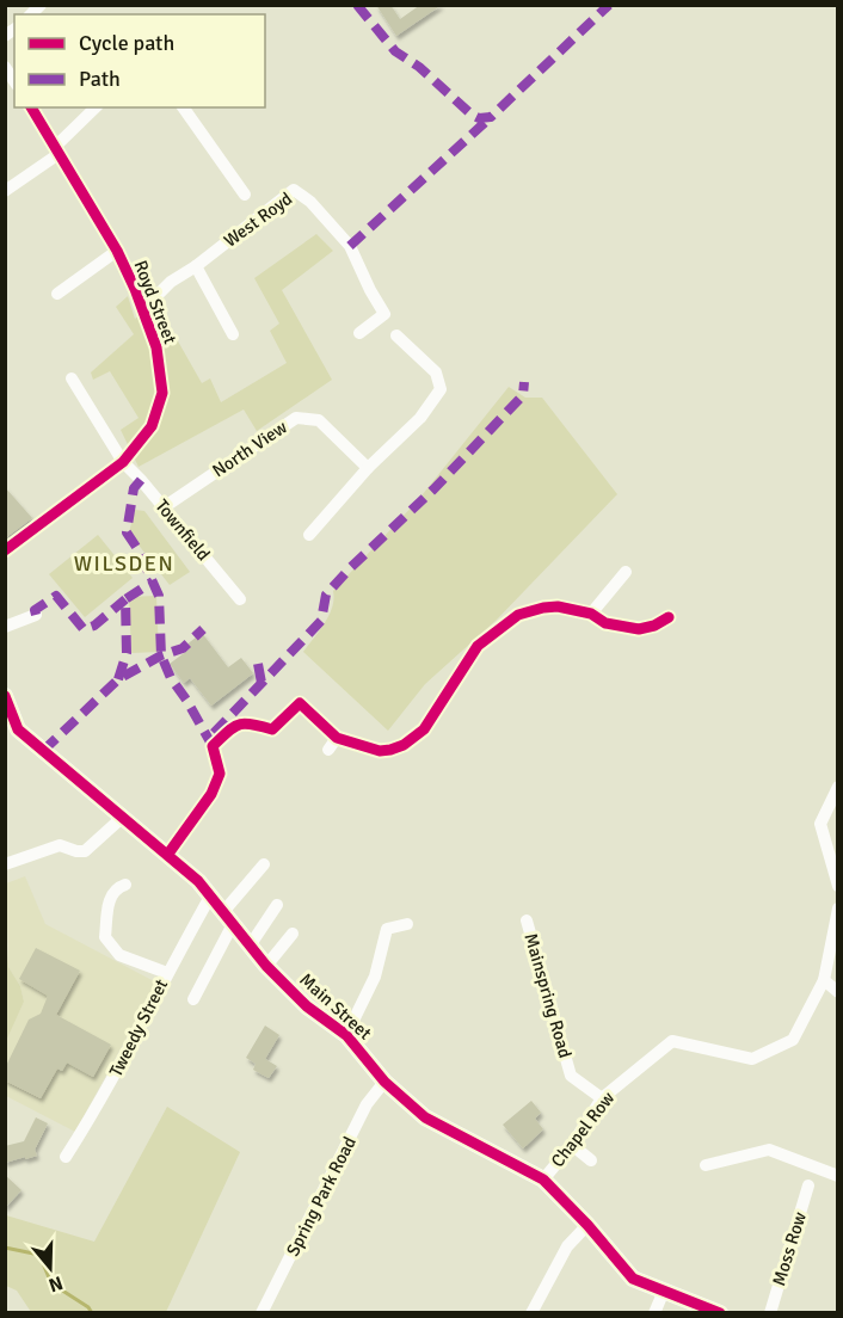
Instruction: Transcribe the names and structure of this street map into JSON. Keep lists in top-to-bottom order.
{
  "streets": {
    "street": [
      "West Royd",
      "Royd Street",
      "North View",
      "Townfield",
      "Mainspring Road",
      "Main Street",
      "Tweedy Street",
      "Chapel Row",
      "Spring Park Road",
      "Moss Row"
    ]
  },
  "crossings": [
    ["West Royd", "Royd Street"],
    ["Royd Street", "Townfield"],
    ["North View", "Townfield"],
    ["Mainspring Road", "Chapel Row"],
    ["Main Street", "Tweedy Street"],
    ["Main Street", "Chapel Row"],
    ["Main Street", "Spring Park Road"]
  ],
  "districts": ["WILSDEN"],
  "legend": ["Cycle path", "Path"],
  "north": "bottom"
}
